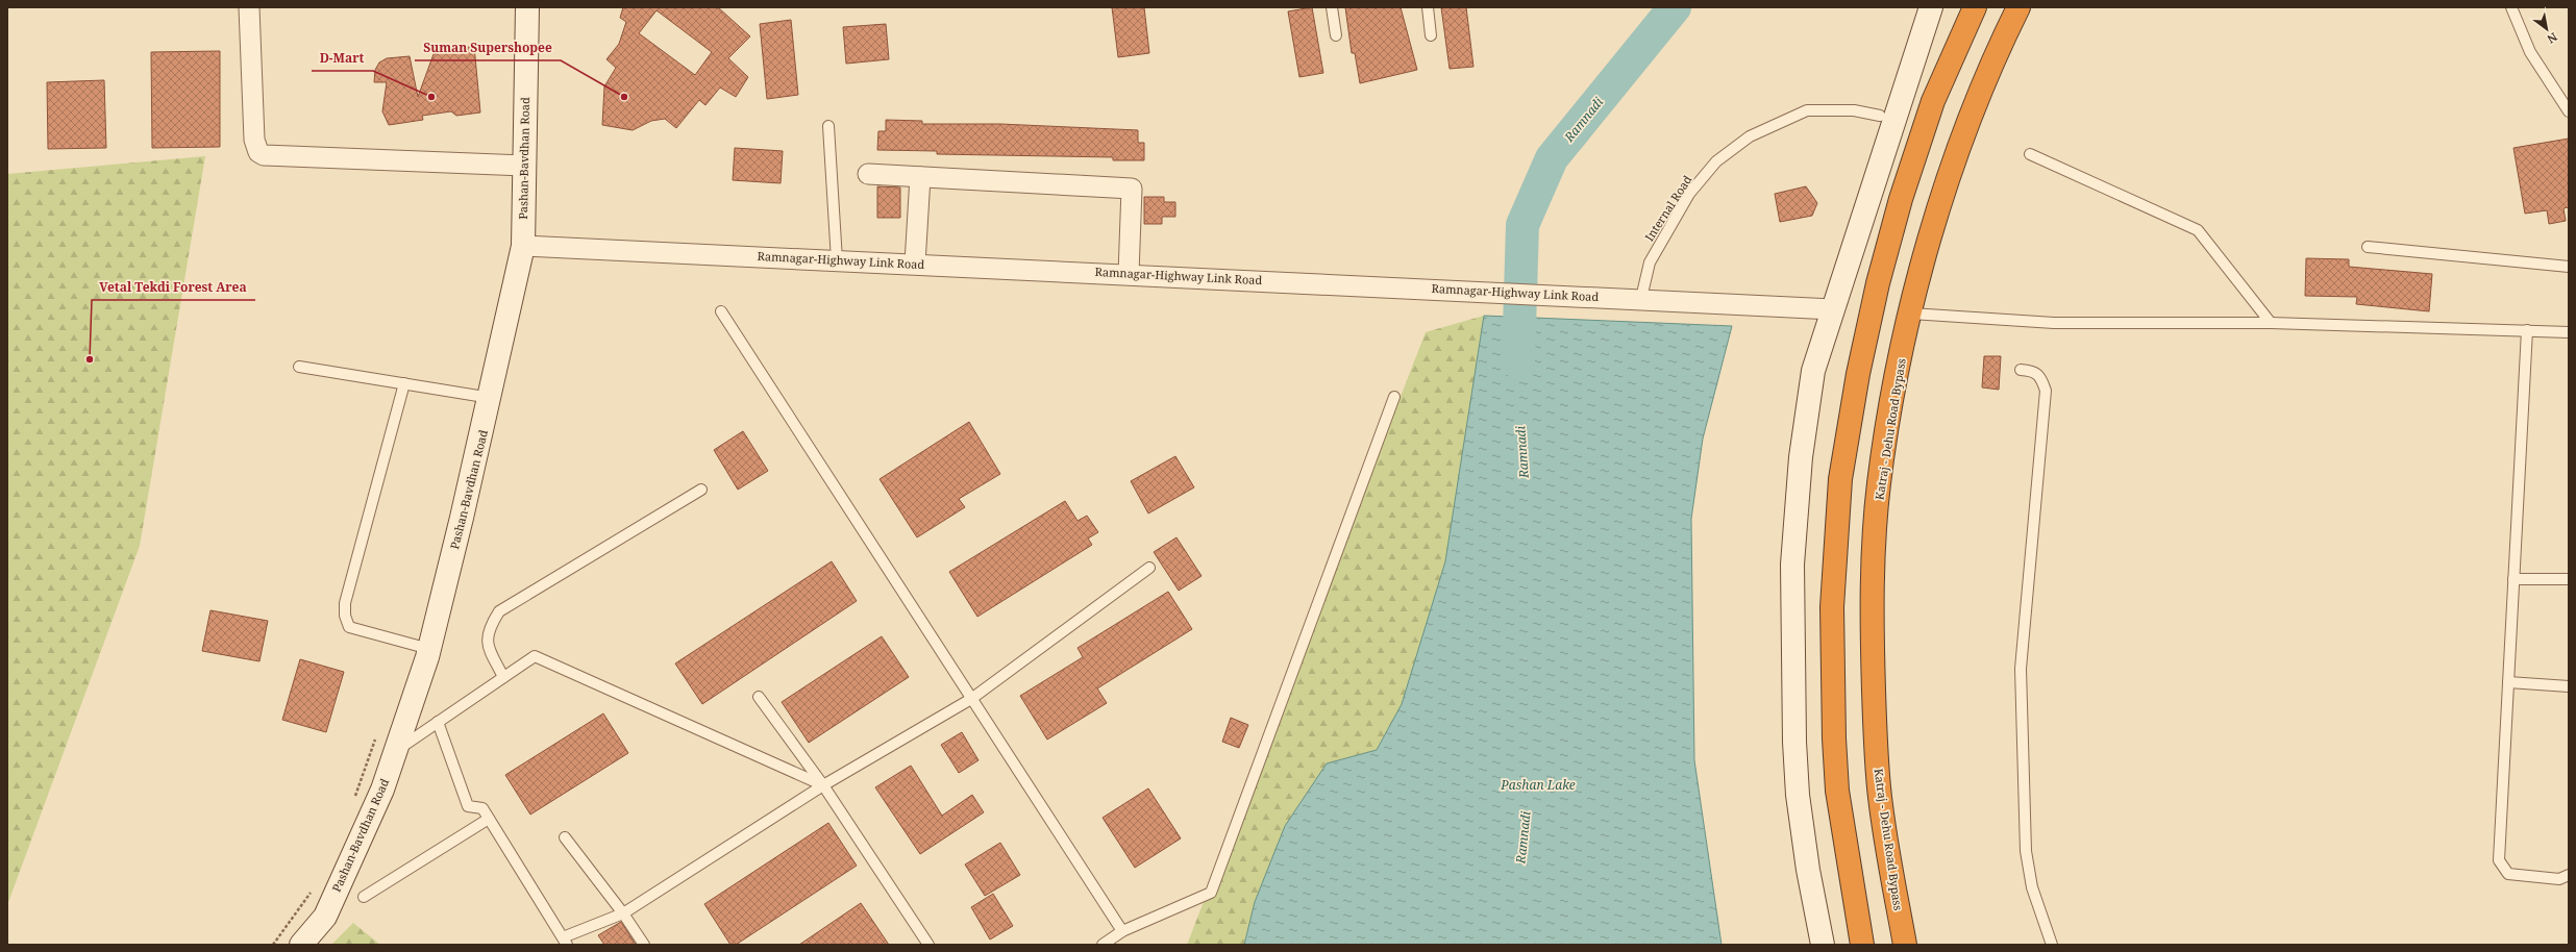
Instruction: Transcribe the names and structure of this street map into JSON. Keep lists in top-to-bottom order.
{
  "streets": {
    "highway": ["Katraj - Dehu Road Bypass"],
    "main road": ["Pashan-Bavdhan Road"],
    "street": ["Ramnagar-Highway Link Road"],
    "lane": ["Internal Road"]
  },
  "crossings": [
    ["Pashan-Bavdhan Road", "Ramnagar-Highway Link Road"],
    ["Internal Road", "Ramnagar-Highway Link Road"]
  ],
  "water": ["Ramnadi", "Pashan Lake"],
  "places": ["D-Mart", "Suman Supershopee", "Vetal Tekdi Forest Area"],
  "north": "bottom right"
}
